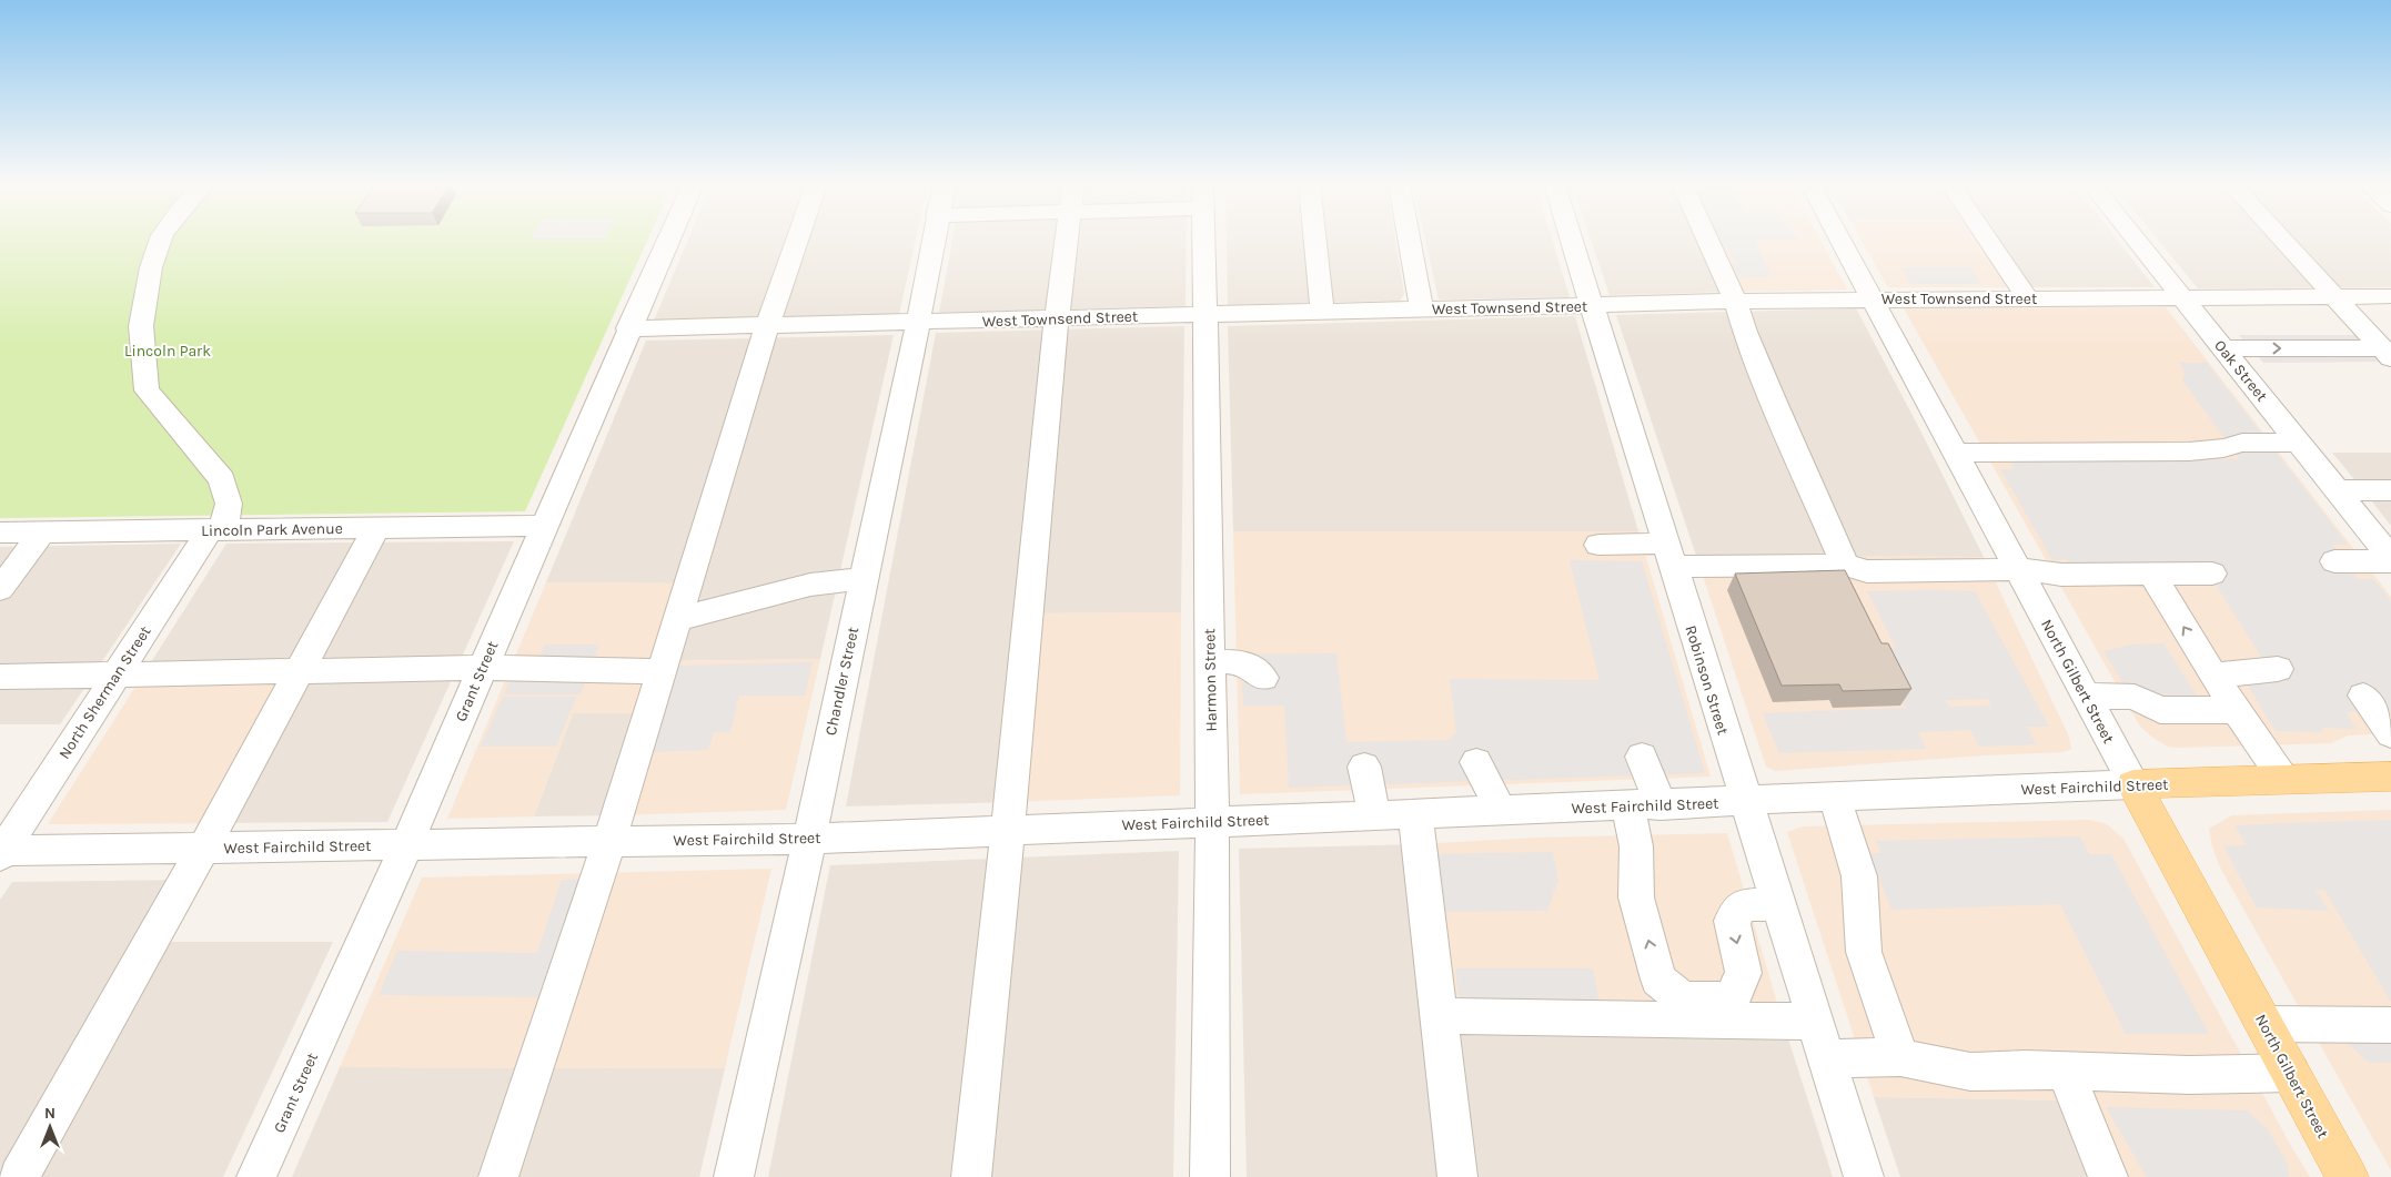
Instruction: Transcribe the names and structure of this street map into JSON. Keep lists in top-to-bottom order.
{
  "streets": {
    "main road": ["North Gilbert Street", "West Fairchild Street"],
    "street": [
      "West Townsend Street",
      "Oak Street",
      "Lincoln Park Avenue",
      "Harmon Street",
      "Robinson Street",
      "Grant Street",
      "Chandler Street",
      "North Sherman Street"
    ]
  },
  "crossings": [
    ["West Townsend Street", "Oak Street"],
    ["West Townsend Street", "Harmon Street"],
    ["West Townsend Street", "Robinson Street"],
    ["West Townsend Street", "Grant Street"],
    ["West Townsend Street", "Chandler Street"],
    ["West Townsend Street", "North Gilbert Street"],
    ["Lincoln Park Avenue", "Grant Street"],
    ["Lincoln Park Avenue", "North Sherman Street"],
    ["Harmon Street", "West Fairchild Street"],
    ["Robinson Street", "West Fairchild Street"],
    ["Grant Street", "West Fairchild Street"],
    ["Chandler Street", "West Fairchild Street"],
    ["North Gilbert Street", "West Fairchild Street"],
    ["North Sherman Street", "West Fairchild Street"]
  ],
  "parks": ["Lincoln Park"],
  "north": "top"
}
